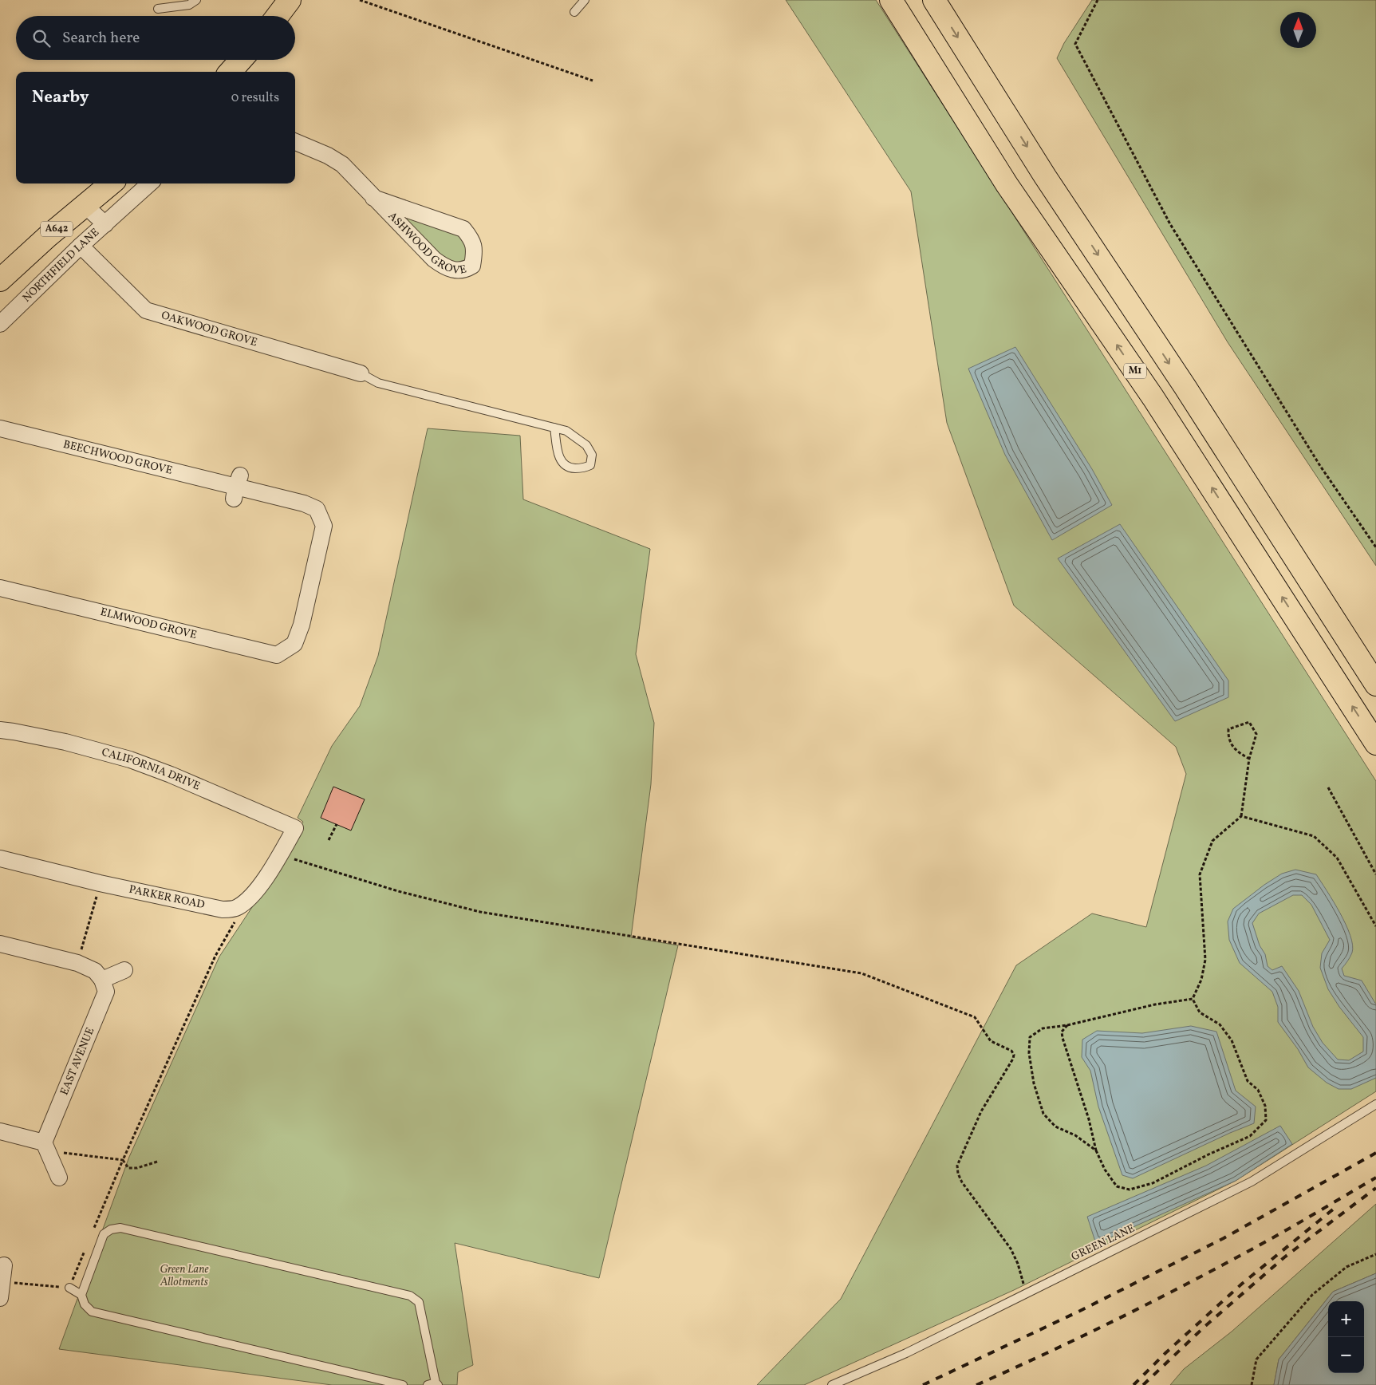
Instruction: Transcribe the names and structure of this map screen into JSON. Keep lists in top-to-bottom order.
{
  "streets": {
    "highway": ["A642", "M1"],
    "street": [
      "ASHWOOD GROVE",
      "NORTHFIELD LANE",
      "OAKWOOD GROVE",
      "BEECHWOOD GROVE",
      "ELMWOOD GROVE",
      "CALIFORNIA DRIVE",
      "PARKER ROAD",
      "EAST AVENUE"
    ],
    "lane": ["GREEN LANE"]
  },
  "crossings": [
    ["A642", "NORTHFIELD LANE"],
    ["NORTHFIELD LANE", "OAKWOOD GROVE"],
    ["BEECHWOOD GROVE", "ELMWOOD GROVE"]
  ],
  "parks": ["Green Lane Allotments"],
  "north": "top",
  "page": {
    "search": "Search here",
    "heading": ["Nearby", "0 results"],
    "map_buttons": ["+", "−"]
  }
}
